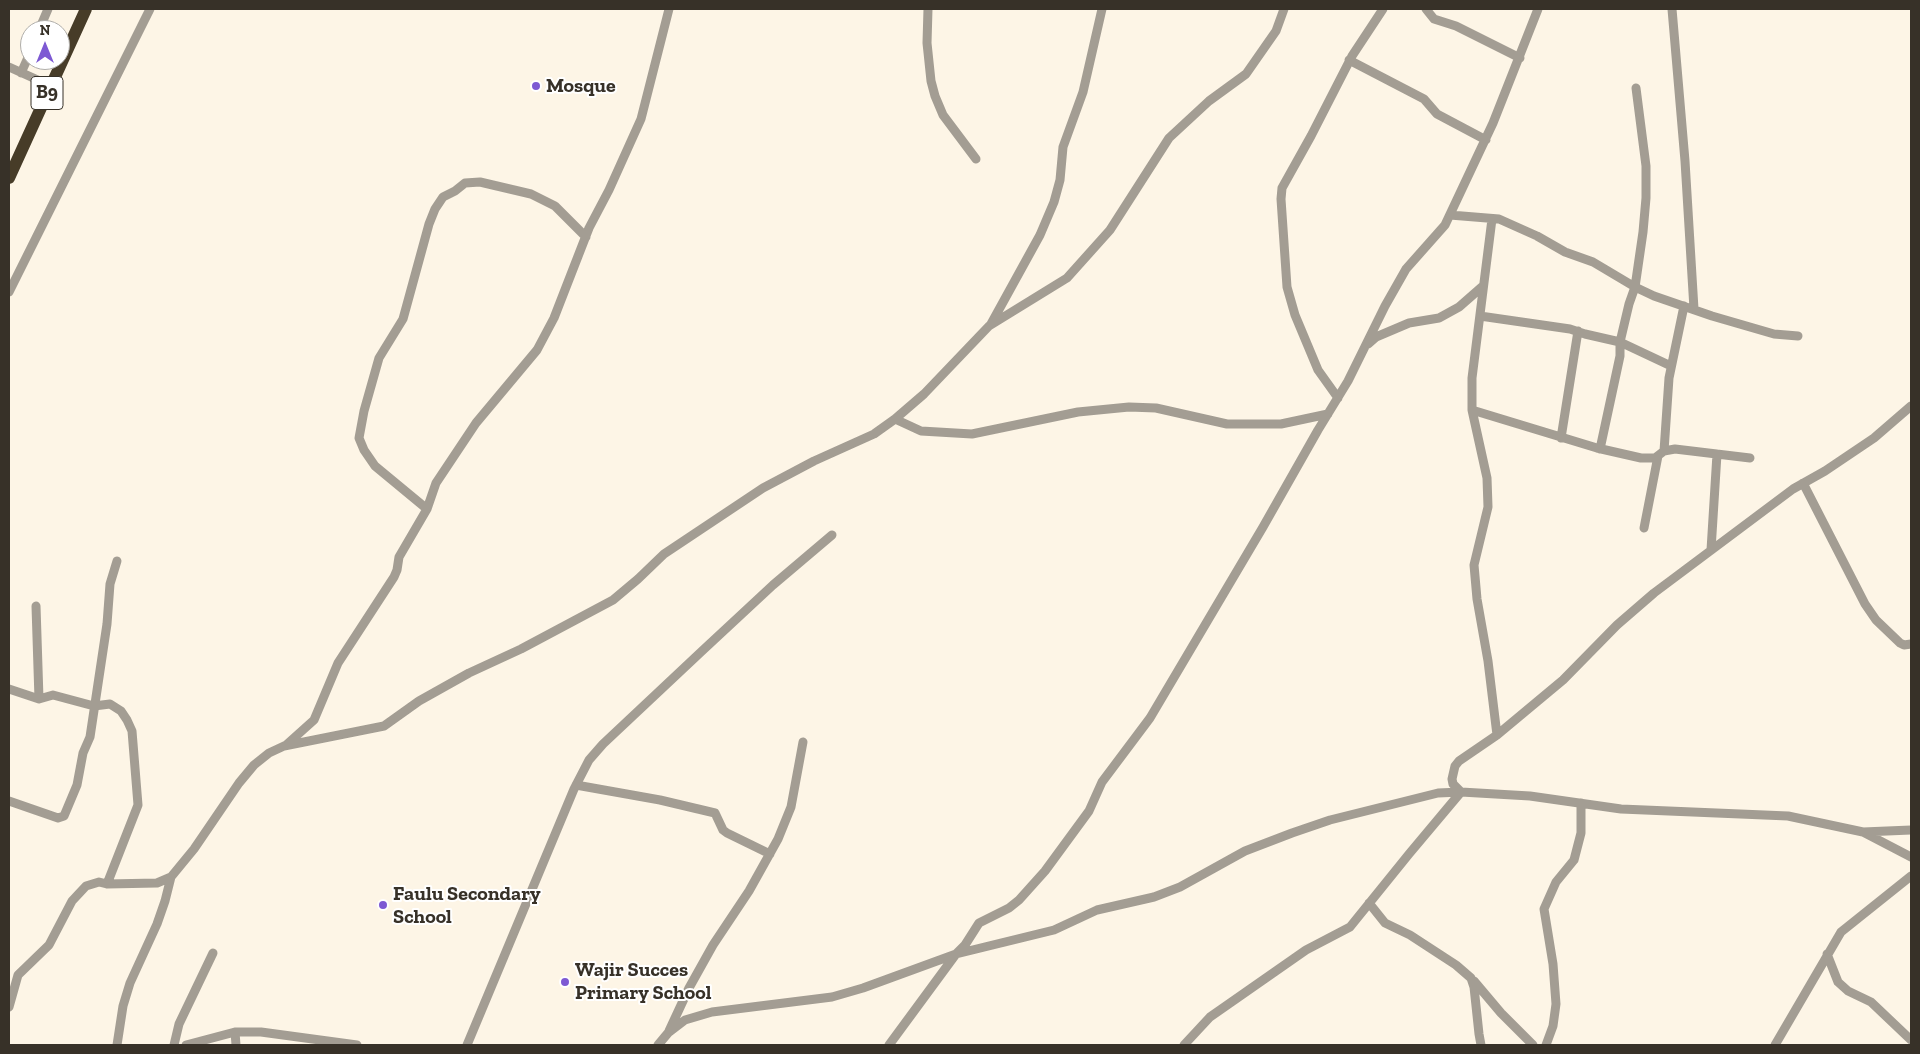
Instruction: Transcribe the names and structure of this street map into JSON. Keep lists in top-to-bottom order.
{
  "streets": {
    "highway": ["B9"]
  },
  "places": ["Mosque", "Faulu Secondary School", "Wajir Succes Primary School"],
  "north": "top"
}
